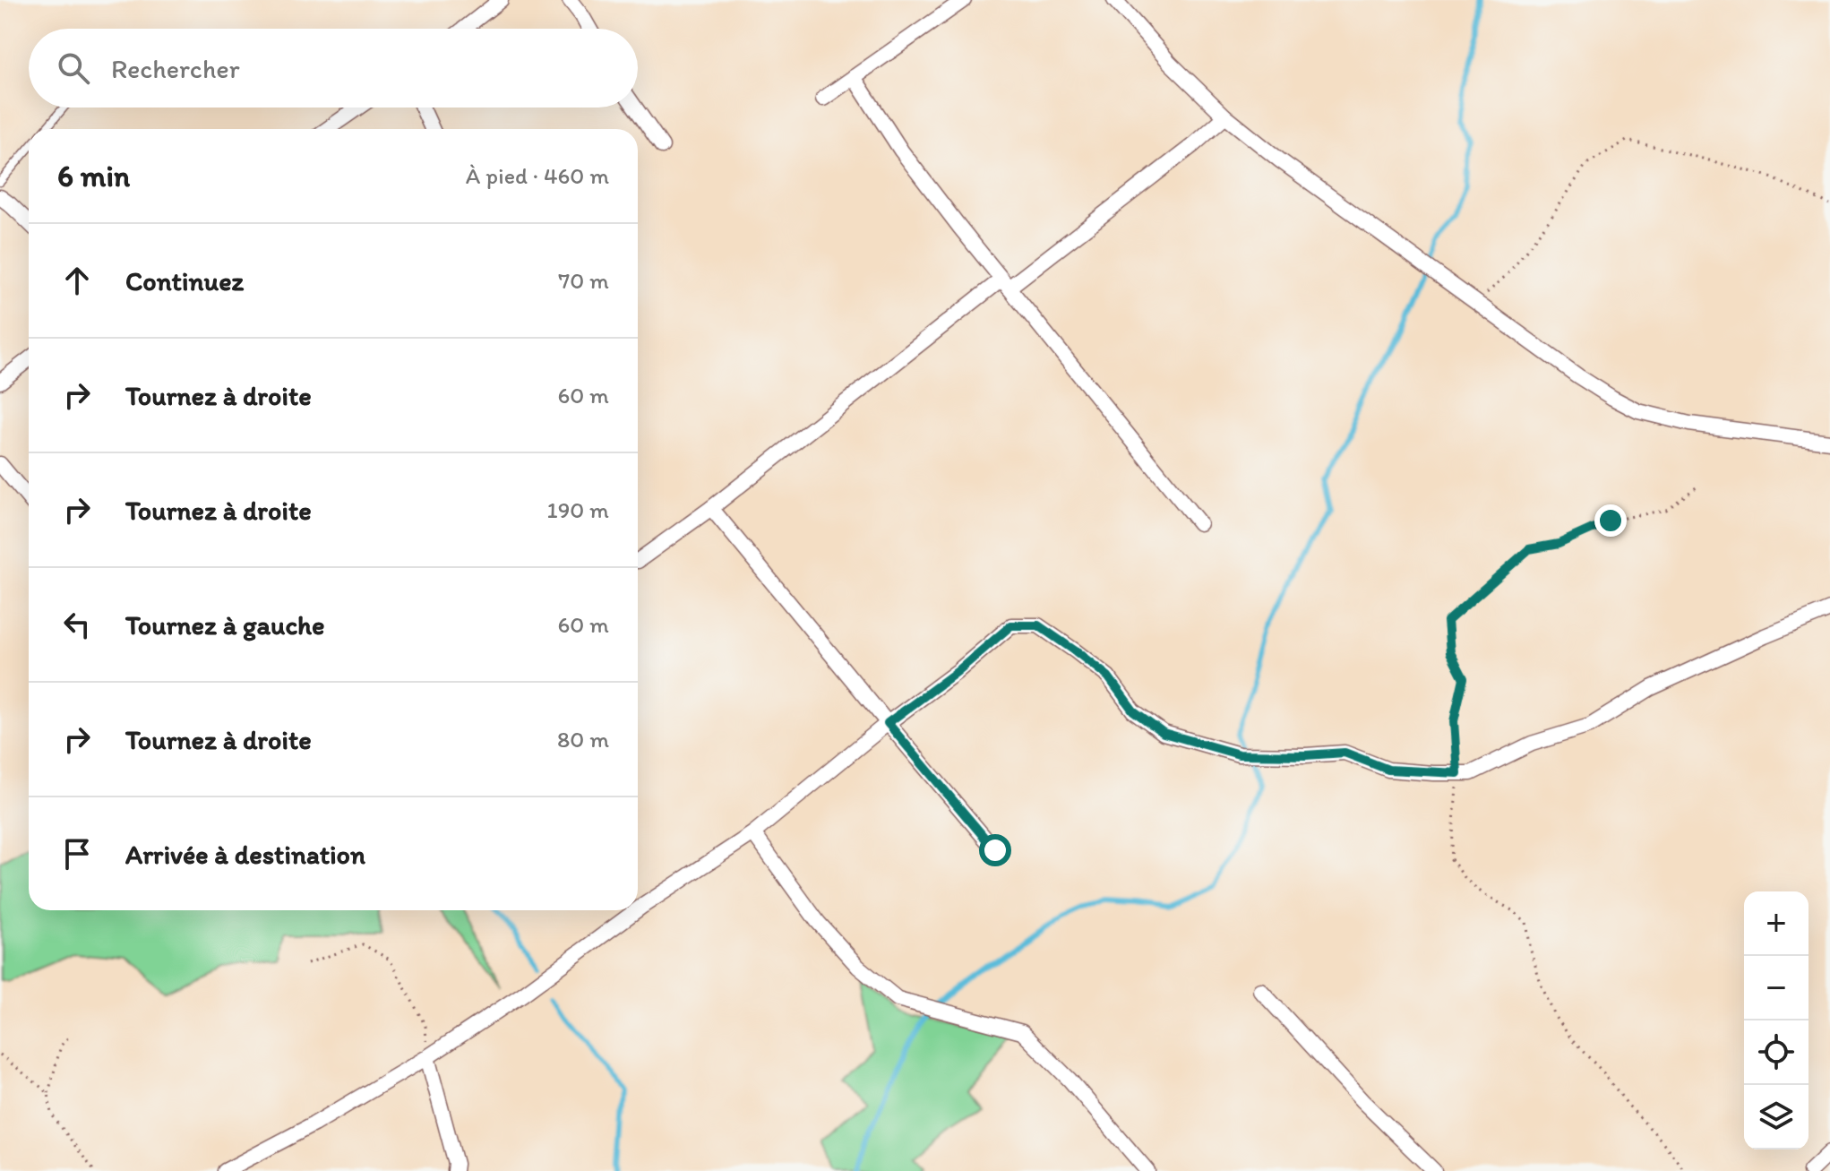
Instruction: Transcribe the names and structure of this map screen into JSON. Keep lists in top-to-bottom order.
{
  "page": {
    "search": "Rechercher",
    "heading": ["6 min", "À pied · 460 m"],
    "list": [
      ["Continuez", "70 m"],
      ["Tournez à droite", "60 m"],
      ["Tournez à droite", "190 m"],
      ["Tournez à gauche", "60 m"],
      ["Tournez à droite", "80 m"],
      "Arrivée à destination"
    ],
    "map_buttons": ["+", "−"]
  }
}
